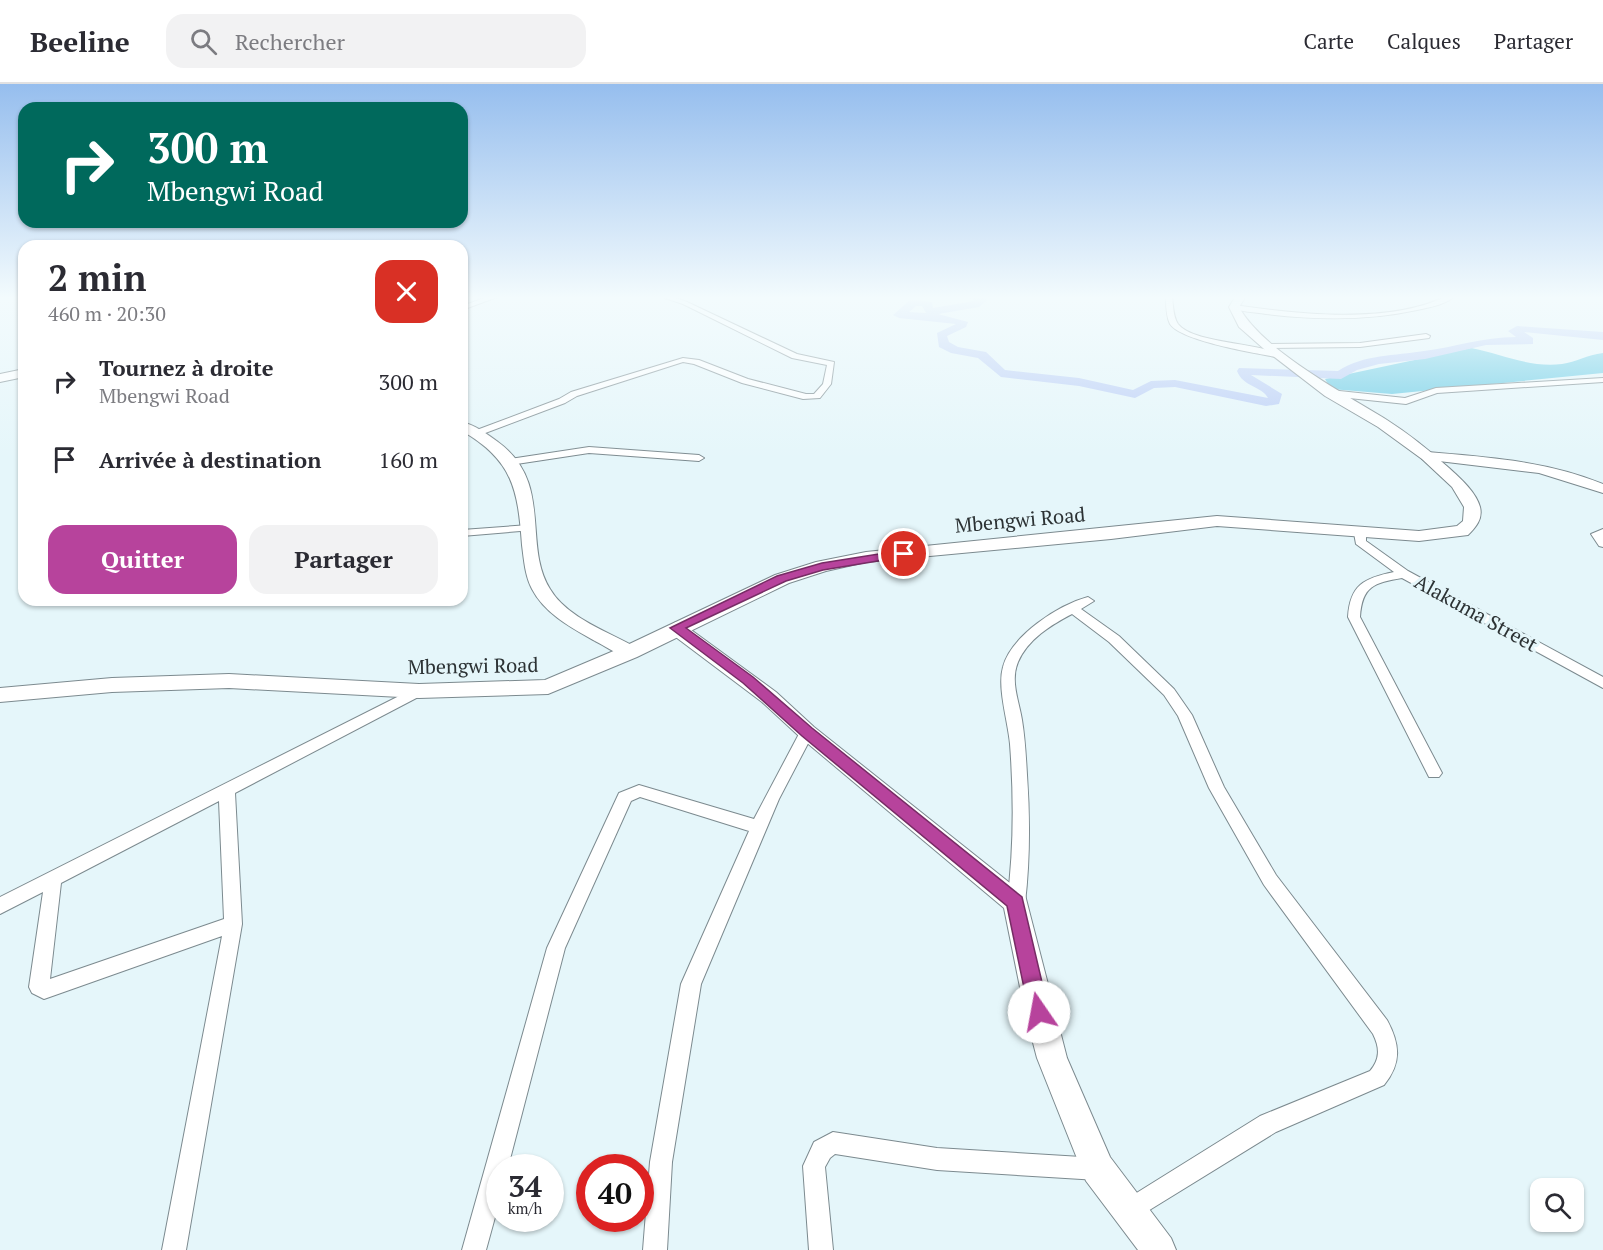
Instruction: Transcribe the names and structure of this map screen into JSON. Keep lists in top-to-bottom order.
{
  "streets": {
    "main road": ["Mbengwi Road"],
    "street": ["Alakuma Street"]
  },
  "crossings": [
    ["Mbengwi Road", "Alakuma Street"]
  ],
  "page": {
    "header": "Beeline",
    "search": "Rechercher",
    "nav": ["Carte", "Calques", "Partager"],
    "turn": ["300 m", "Mbengwi Road"],
    "heading": ["2 min", "460 m · 20:30"],
    "list": [
      {
        "name": "Tournez à droite",
        "note": "Mbengwi Road",
        "value": "300 m"
      },
      {
        "name": "Arrivée à destination",
        "value": "160 m"
      }
    ],
    "buttons": ["Quitter", "Partager"],
    "speed": "34 km/h",
    "limit": "40"
  }
}
